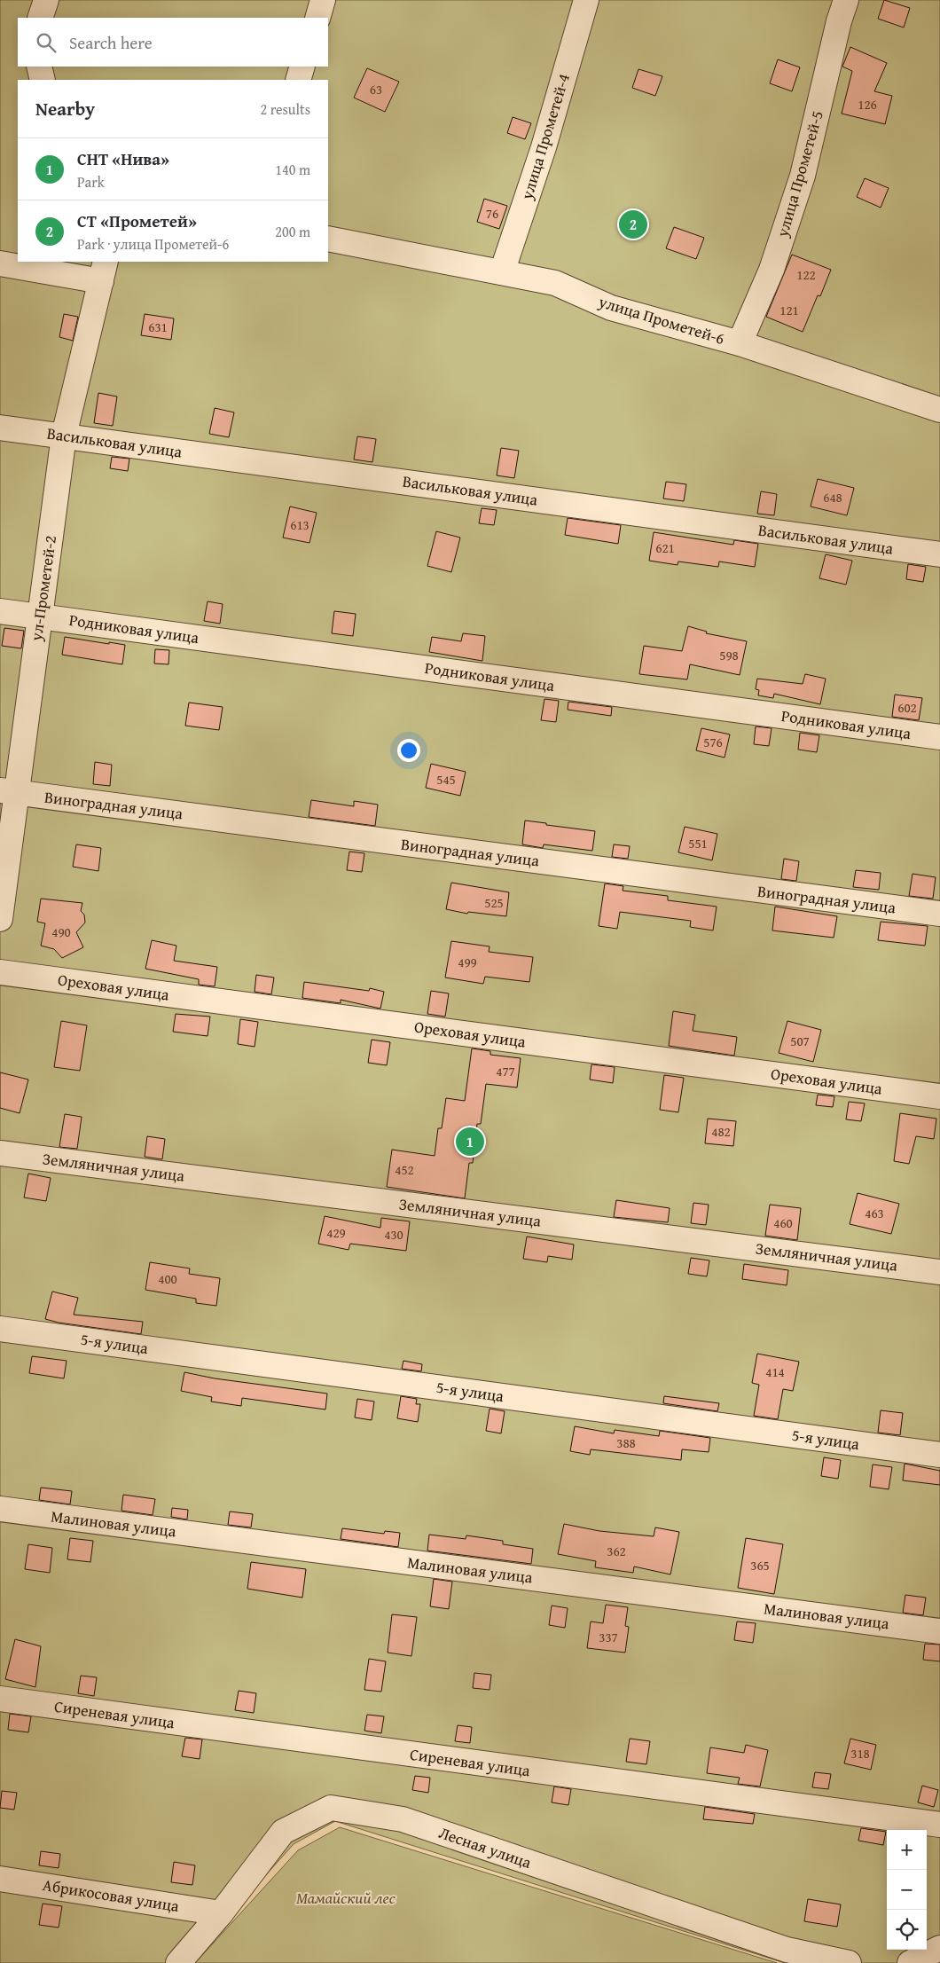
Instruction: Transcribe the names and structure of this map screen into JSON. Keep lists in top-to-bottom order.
{
  "streets": {
    "street": [
      "улица Прометей-4",
      "улица Прометей-5",
      "улица Прометей-6",
      "Васильковая улица",
      "ул-Прометей-2",
      "Родниковая улица",
      "Виноградная улица",
      "Ореховая улица",
      "Земляничная улица",
      "5-я улица",
      "Малиновая улица",
      "Сиреневая улица",
      "Лесная улица",
      "Абрикосовая улица"
    ]
  },
  "crossings": [
    ["улица Прометей-4", "улица Прометей-6"],
    ["улица Прометей-5", "улица Прометей-6"],
    ["Васильковая улица", "ул-Прометей-2"],
    ["ул-Прометей-2", "Родниковая улица"],
    ["ул-Прометей-2", "Виноградная улица"],
    ["Лесная улица", "Абрикосовая улица"]
  ],
  "parks": ["Мамайский лес"],
  "house_numbers": [
    "63",
    "126",
    "76",
    "122",
    "121",
    "631",
    "648",
    "613",
    "621",
    "598",
    "602",
    "576",
    "545",
    "551",
    "525",
    "490",
    "499",
    "507",
    "477",
    "482",
    "452",
    "463",
    "460",
    "429",
    "430",
    "400",
    "414",
    "388",
    "362",
    "365",
    "337",
    "318"
  ],
  "page": {
    "search": "Search here",
    "heading": ["Nearby", "2 results"],
    "list": [
      {
        "mark": "1",
        "name": "СНТ «Нива»",
        "note": "Park",
        "value": "140 m"
      },
      {
        "mark": "2",
        "name": "СТ «Прометей»",
        "note": "Park · улица Прометей-6",
        "value": "200 m"
      }
    ],
    "pins": ["2", "1"],
    "map_buttons": ["+", "−"]
  }
}
